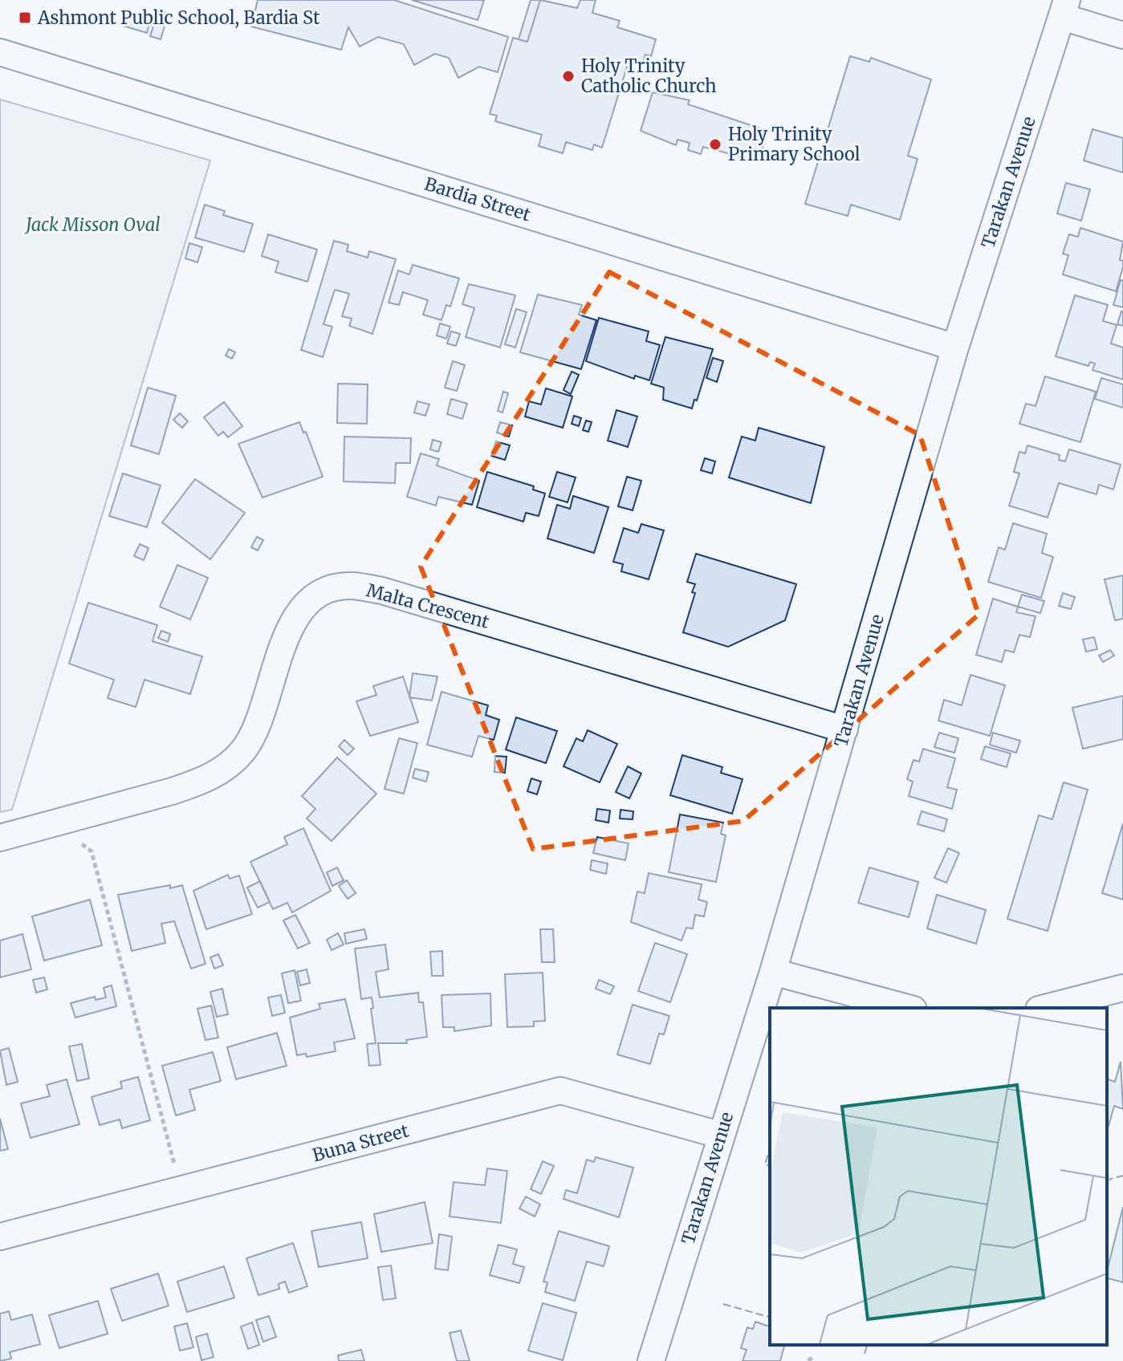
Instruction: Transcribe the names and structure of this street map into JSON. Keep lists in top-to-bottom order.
{
  "streets": {
    "street": [
      "Tarakan Avenue",
      "Bardia Street",
      "Malta Crescent",
      "Buna Street"
    ]
  },
  "crossings": [
    ["Tarakan Avenue", "Bardia Street"],
    ["Tarakan Avenue", "Malta Crescent"],
    ["Tarakan Avenue", "Buna Street"]
  ],
  "parks": ["Jack Misson Oval"],
  "places": {
    "transit": ["Ashmont Public School, Bardia St"],
    "other": ["Holy Trinity Catholic Church", "Holy Trinity Primary School"]
  }
}
